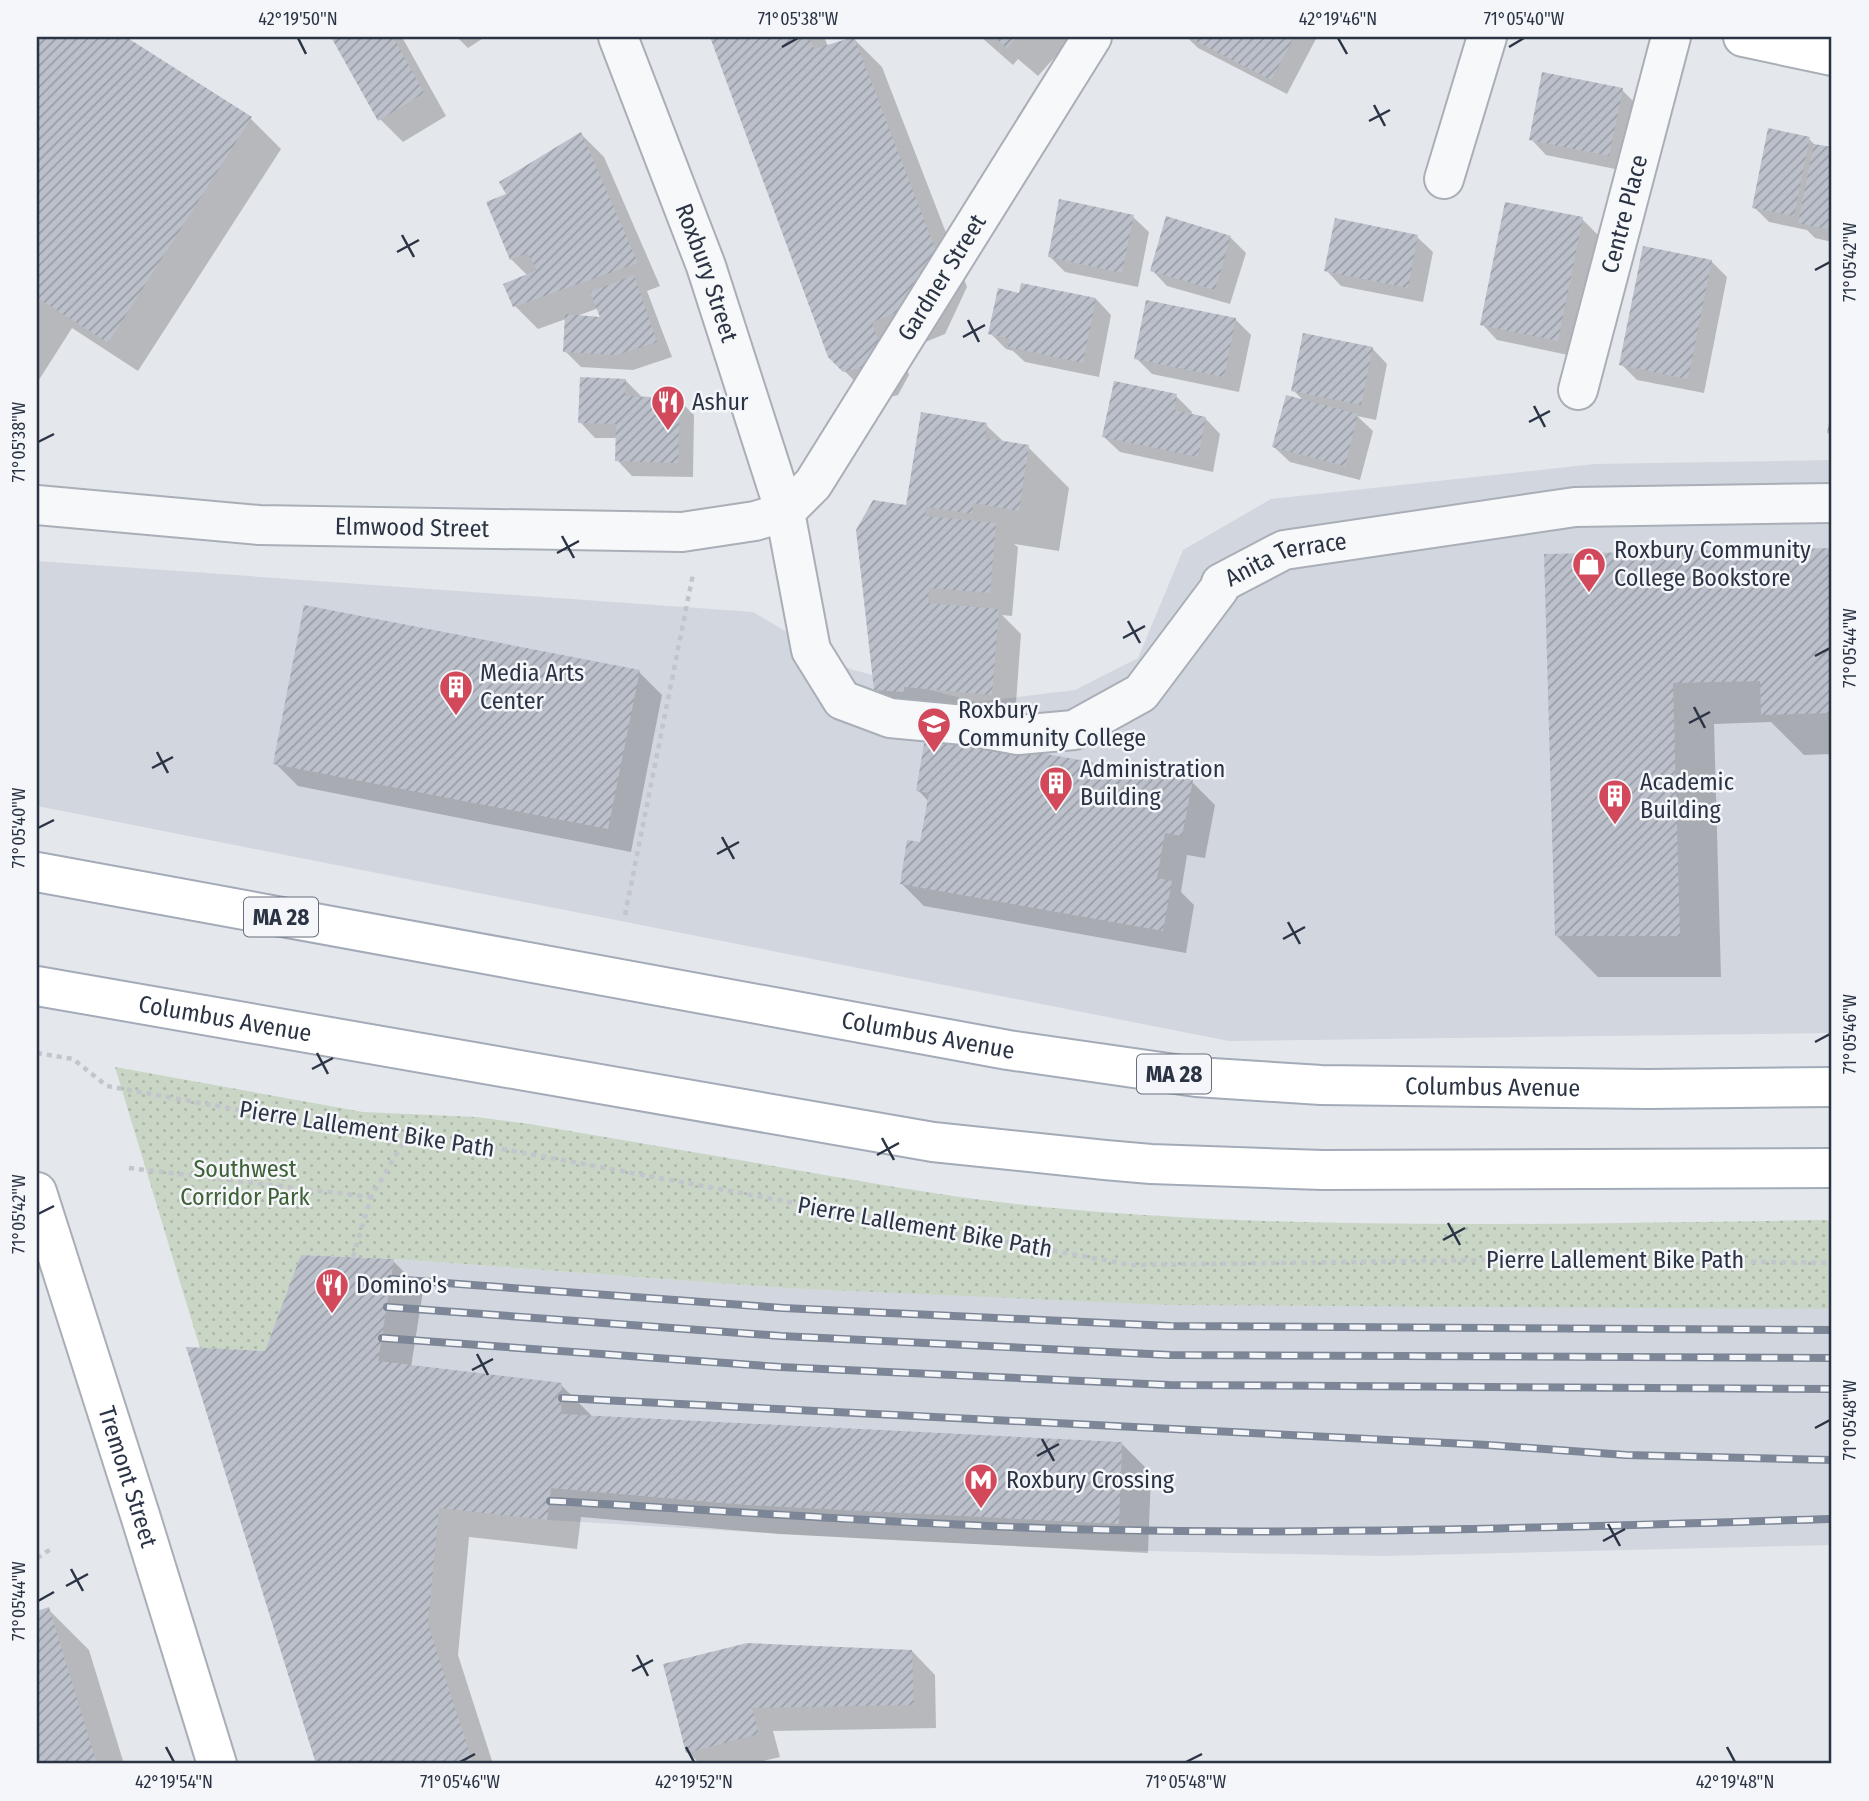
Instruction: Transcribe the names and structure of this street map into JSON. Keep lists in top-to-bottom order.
{
  "streets": {
    "main road": ["MA 28", "Columbus Avenue", "Tremont Street"],
    "street": [
      "Centre Place",
      "Roxbury Street",
      "Gardner Street",
      "Elmwood Street",
      "Anita Terrace"
    ],
    "path": ["Pierre Lallement Bike Path"]
  },
  "crossings": [
    ["Roxbury Street", "Gardner Street"],
    ["Roxbury Street", "Elmwood Street"],
    ["Roxbury Street", "Anita Terrace"],
    ["Gardner Street", "Elmwood Street"],
    ["Gardner Street", "Anita Terrace"],
    ["Elmwood Street", "Anita Terrace"]
  ],
  "parks": ["Southwest Corridor Park"],
  "places": {
    "restaurant": ["Ashur", "Domino's"],
    "shop": ["Roxbury Community College Bookstore"],
    "building": ["Media Arts Center", "Administration Building", "Academic Building"],
    "school or university": ["Roxbury Community College"],
    "metro station": ["Roxbury Crossing"]
  },
  "coordinates": [
    "42°19'50\"N",
    "71°05'38\"W",
    "42°19'46\"N",
    "71°05'40\"W",
    "71°05'42\"W",
    "71°05'44\"W",
    "71°05'46\"W",
    "71°05'48\"W",
    "42°19'54\"N",
    "42°19'52\"N",
    "42°19'48\"N"
  ]
}
